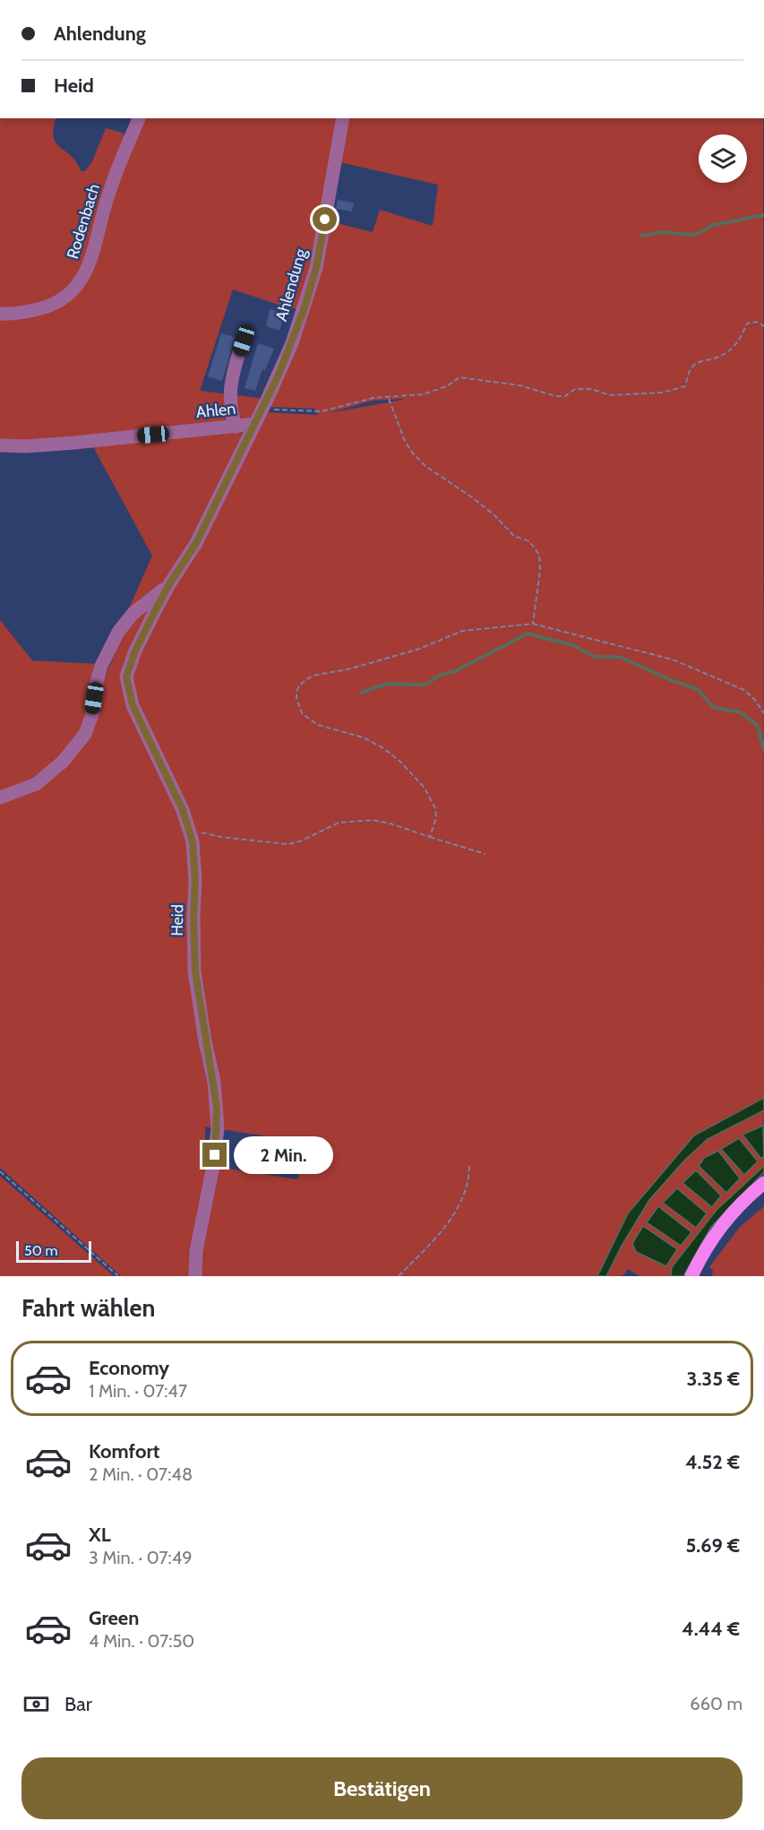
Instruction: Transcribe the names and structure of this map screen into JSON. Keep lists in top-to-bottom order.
{
  "streets": {
    "street": [
      "Rodenbach",
      "Ahlendung",
      "Ahlen",
      "Heid"
    ]
  },
  "crossings": [
    ["Ahlendung", "Ahlen"],
    ["Ahlen", "Heid"]
  ],
  "scale_bar": "50 m",
  "page": {
    "banner": ["Ahlendung", "Heid"],
    "bubble": "2 Min.",
    "scale": "50 m",
    "heading": "Fahrt wählen",
    "list": [
      {
        "name": "Economy",
        "note": "1 Min. · 07:47",
        "value": "3.35 €"
      },
      {
        "name": "Komfort",
        "note": "2 Min. · 07:48",
        "value": "4.52 €"
      },
      {
        "name": "XL",
        "note": "3 Min. · 07:49",
        "value": "5.69 €"
      },
      {
        "name": "Green",
        "note": "4 Min. · 07:50",
        "value": "4.44 €"
      }
    ],
    "pay": ["Bar", "660 m"],
    "buttons": "Bestätigen"
  }
}
